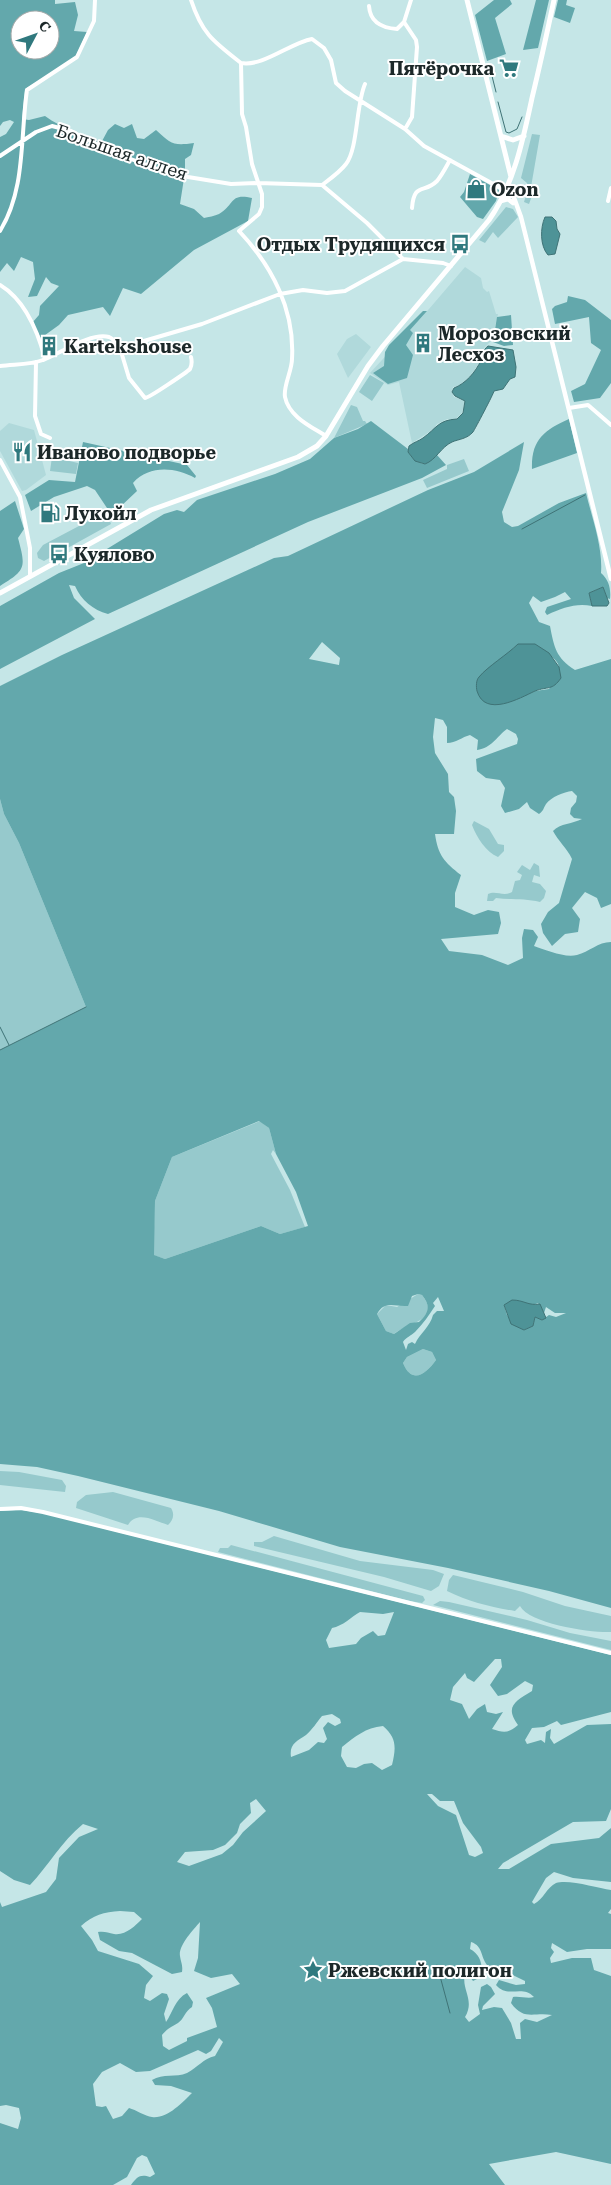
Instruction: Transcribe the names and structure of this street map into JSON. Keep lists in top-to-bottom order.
{
  "streets": {
    "street": ["Большая аллея"]
  },
  "places": {
    "supermarket": ["Пятёрочка"],
    "shop": ["Ozon"],
    "bus stop": ["Отдых Трудящихся", "Куялово"],
    "building": ["Морозовский Лесхоз", "Kartekshouse"],
    "restaurant": ["Иваново подворье"],
    "fuel station": ["Лукойл"],
    "place": ["Ржевский полигон"]
  },
  "north": "top right"
}
